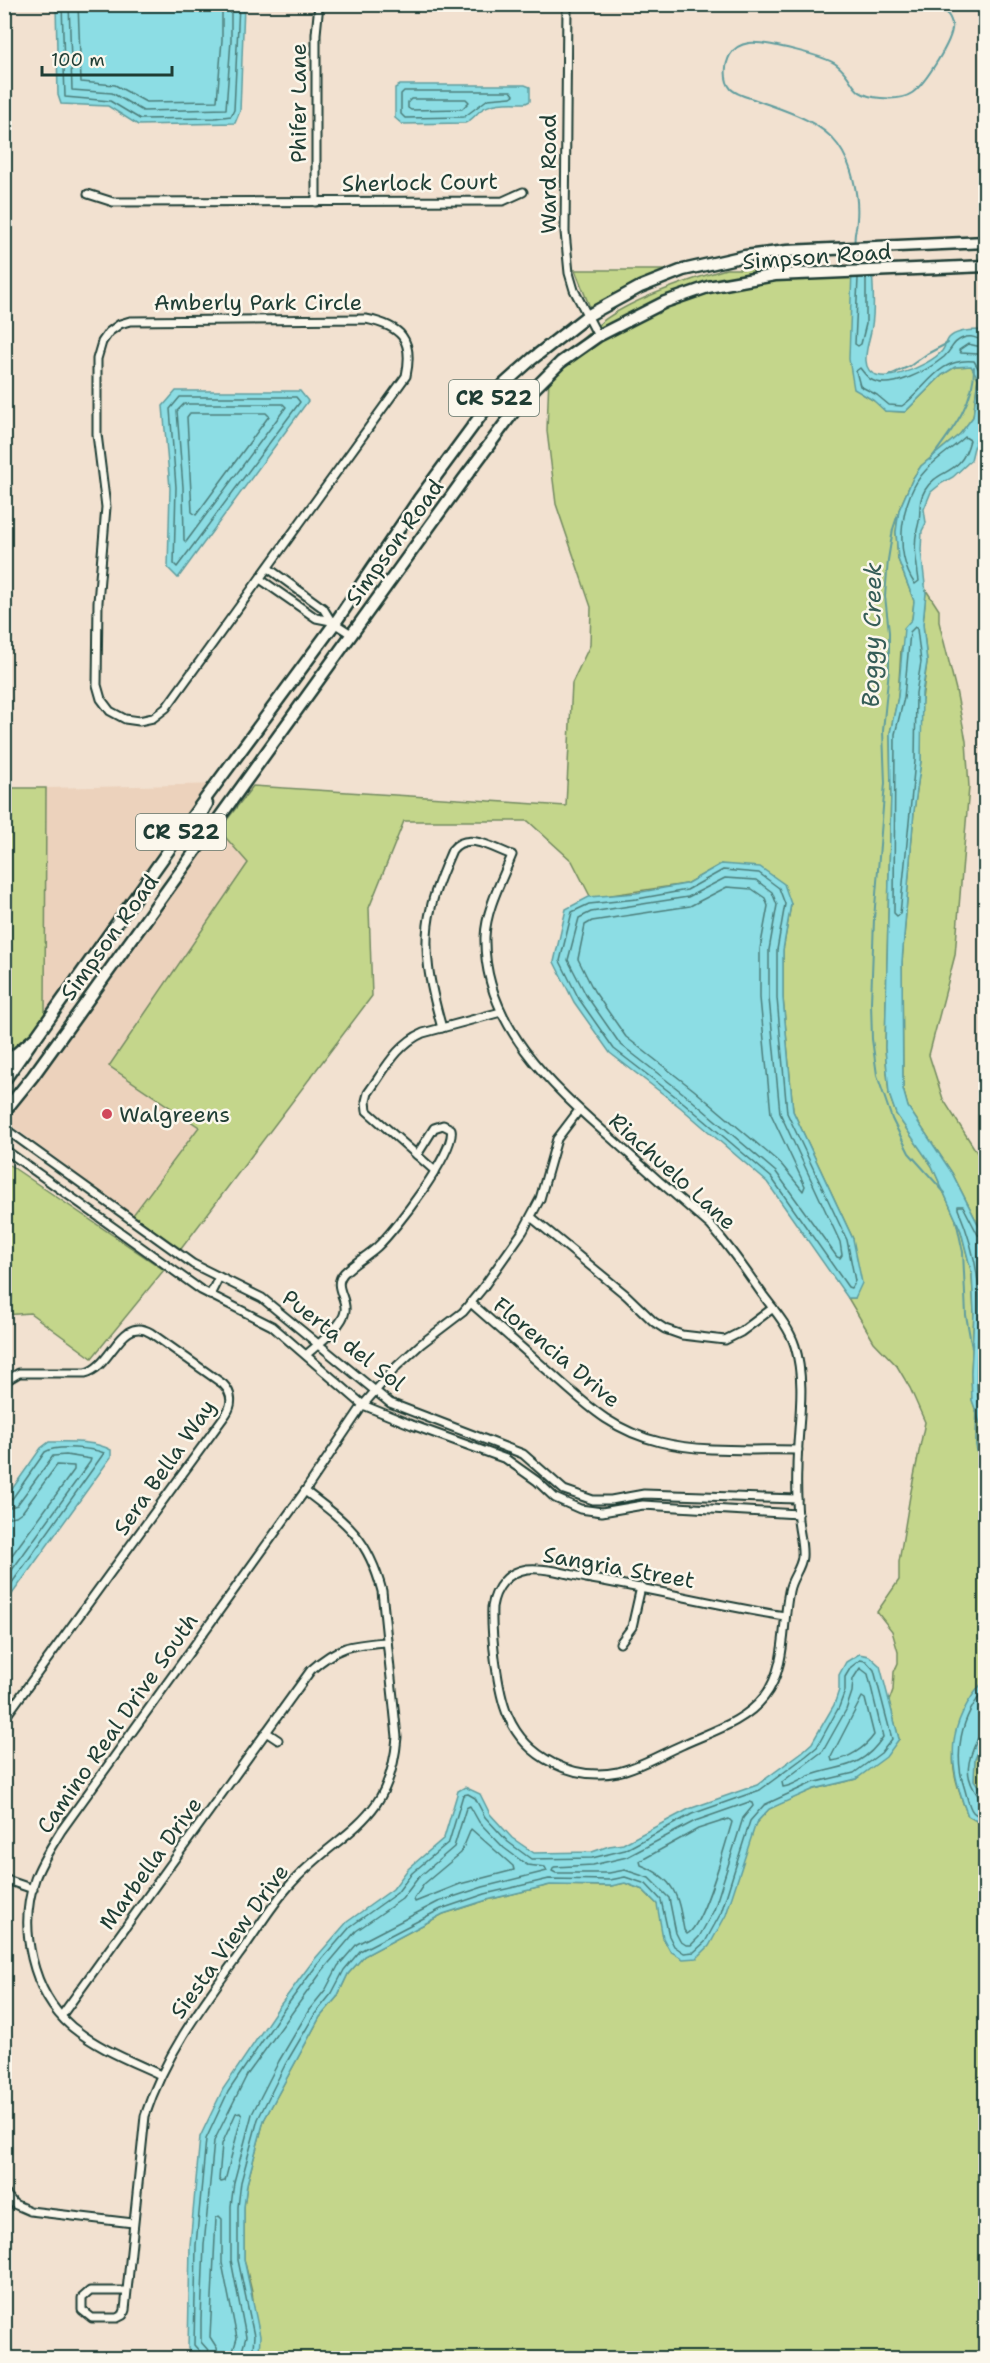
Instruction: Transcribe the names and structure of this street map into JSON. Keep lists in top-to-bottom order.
{
  "streets": {
    "main road": ["Simpson Road", "CR 522"],
    "street": [
      "Phifer Lane",
      "Ward Road",
      "Sherlock Court",
      "Amberly Park Circle",
      "Riachuelo Lane",
      "Puerta del Sol",
      "Florencia Drive",
      "Sera Bella Way",
      "Sangria Street",
      "Camino Real Drive South",
      "Marbella Drive",
      "Siesta View Drive"
    ]
  },
  "crossings": [
    ["Phifer Lane", "Sherlock Court"],
    ["Ward Road", "Simpson Road"],
    ["Simpson Road", "CR 522"],
    ["Riachuelo Lane", "Puerta del Sol"],
    ["Riachuelo Lane", "Florencia Drive"],
    ["Riachuelo Lane", "Sangria Street"],
    ["Riachuelo Lane", "Camino Real Drive South"],
    ["Puerta del Sol", "Camino Real Drive South"],
    ["Florencia Drive", "Camino Real Drive South"],
    ["Camino Real Drive South", "Marbella Drive"],
    ["Camino Real Drive South", "Siesta View Drive"],
    ["Marbella Drive", "Siesta View Drive"]
  ],
  "water": ["Boggy Creek"],
  "places": ["Walgreens"],
  "scale_bar": "100 m"
}
